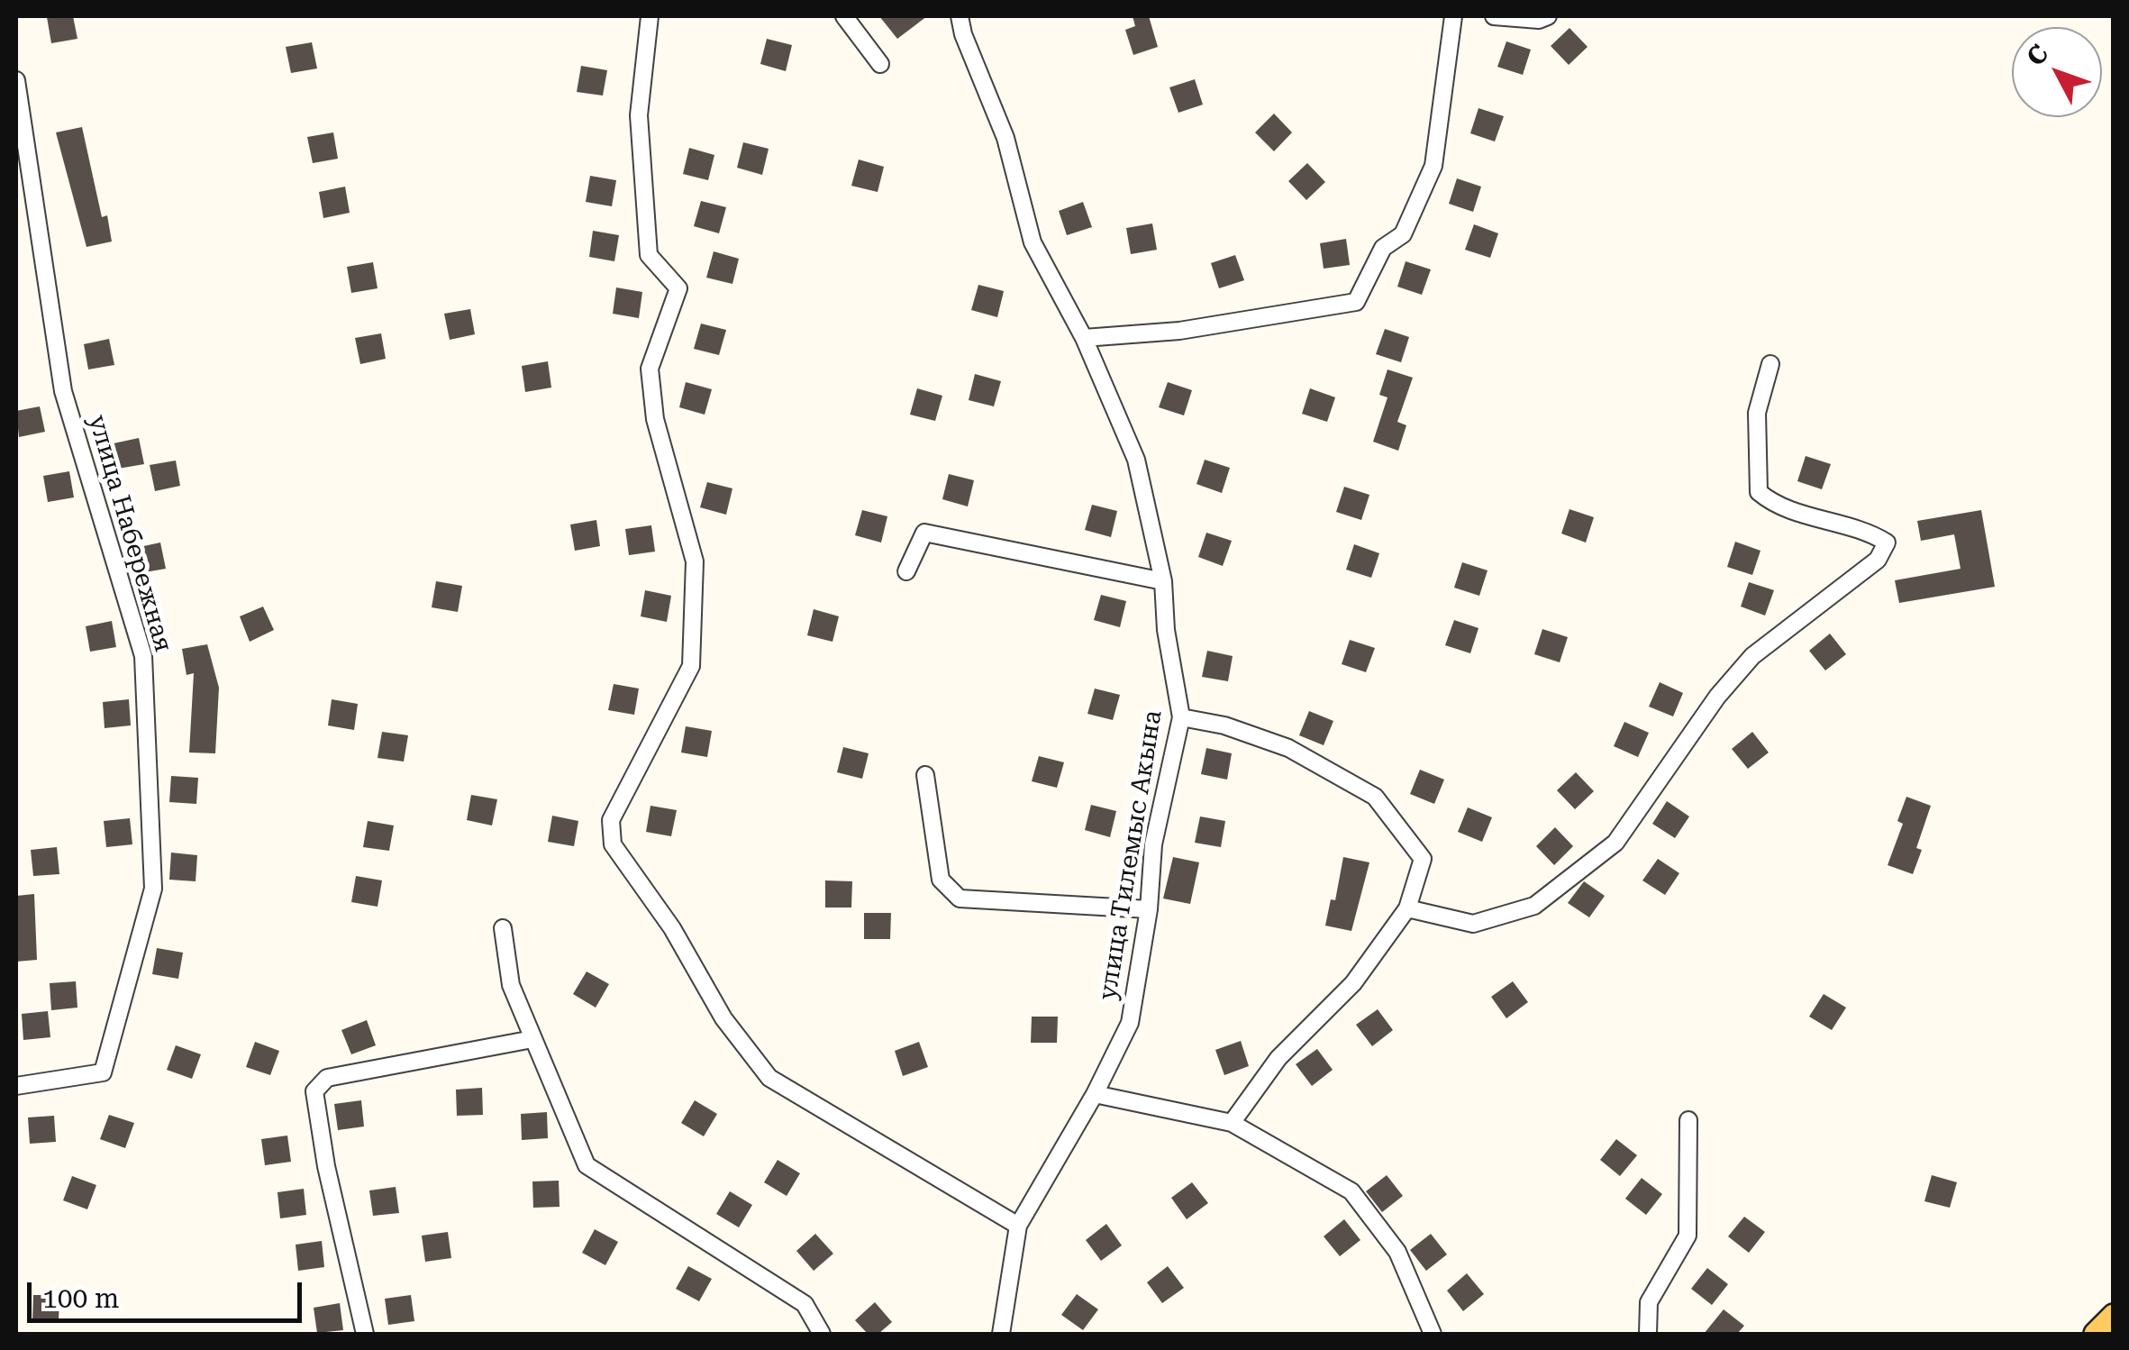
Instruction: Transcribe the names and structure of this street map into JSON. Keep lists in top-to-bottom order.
{
  "streets": {
    "street": ["улица Набережная", "улица Тилемыс Акына"]
  },
  "scale_bar": "100 m",
  "north": "top left"
}
